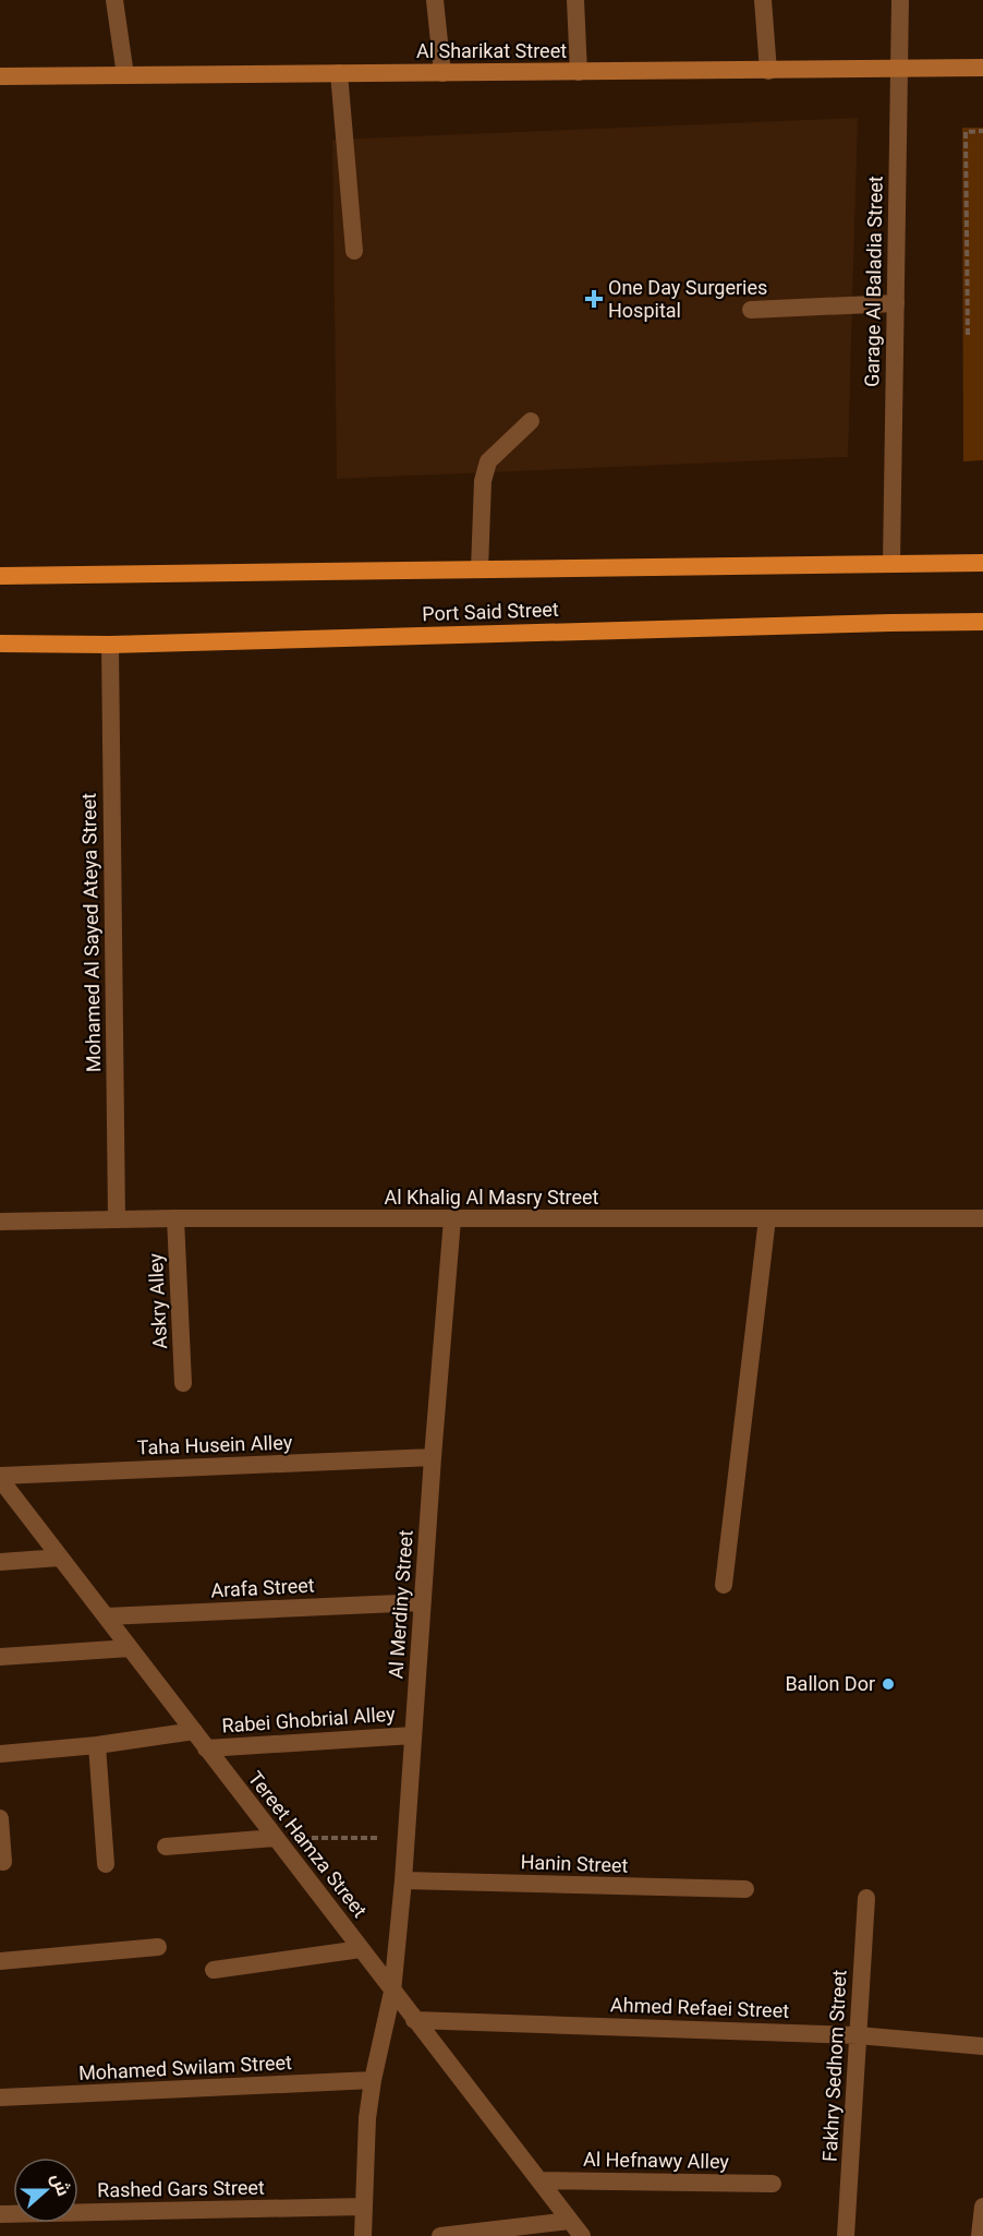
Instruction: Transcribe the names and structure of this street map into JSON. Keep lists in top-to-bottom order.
{
  "streets": {
    "main road": ["Al Sharikat Street", "Port Said Street"],
    "street": [
      "Garage Al Baladia Street",
      "Mohamed Al Sayed Ateya Street",
      "Al Khalig Al Masry Street",
      "Askry Alley",
      "Taha Husein Alley",
      "Arafa Street",
      "Al Merdiny Street",
      "Rabei Ghobrial Alley",
      "Tereet Hamza Street",
      "Hanin Street",
      "Ahmed Refaei Street",
      "Fakhry Sedhom Street",
      "Mohamed Swilam Street",
      "Al Hefnawy Alley",
      "Rashed Gars Street"
    ]
  },
  "crossings": [
    ["Al Sharikat Street", "Garage Al Baladia Street"],
    ["Port Said Street", "Mohamed Al Sayed Ateya Street"],
    ["Mohamed Al Sayed Ateya Street", "Al Khalig Al Masry Street"],
    ["Al Khalig Al Masry Street", "Askry Alley"],
    ["Al Khalig Al Masry Street", "Al Merdiny Street"],
    ["Taha Husein Alley", "Al Merdiny Street"],
    ["Taha Husein Alley", "Tereet Hamza Street"],
    ["Arafa Street", "Al Merdiny Street"],
    ["Arafa Street", "Tereet Hamza Street"],
    ["Al Merdiny Street", "Rabei Ghobrial Alley"],
    ["Al Merdiny Street", "Tereet Hamza Street"],
    ["Al Merdiny Street", "Hanin Street"],
    ["Al Merdiny Street", "Mohamed Swilam Street"],
    ["Al Merdiny Street", "Rashed Gars Street"],
    ["Rabei Ghobrial Alley", "Tereet Hamza Street"],
    ["Tereet Hamza Street", "Ahmed Refaei Street"],
    ["Tereet Hamza Street", "Al Hefnawy Alley"],
    ["Ahmed Refaei Street", "Fakhry Sedhom Street"]
  ],
  "places": {
    "health": ["One Day Surgeries Hospital"],
    "other": ["Ballon Dor"]
  },
  "north": "right"
}
